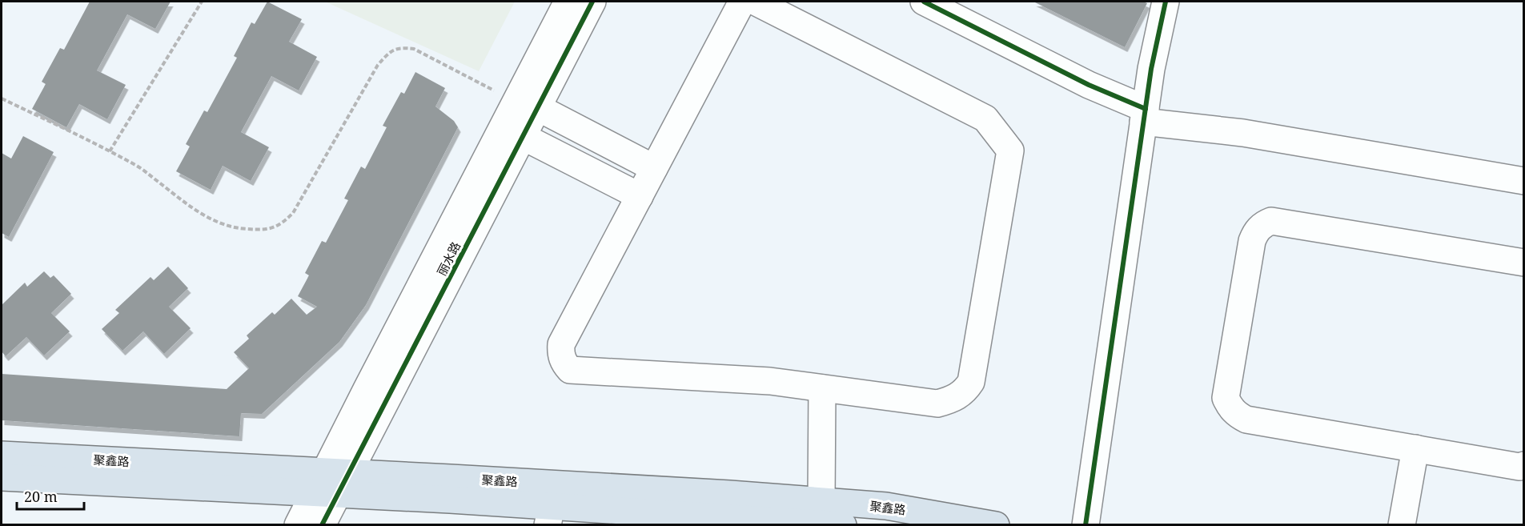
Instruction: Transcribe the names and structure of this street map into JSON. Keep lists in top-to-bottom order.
{
  "streets": {
    "main road": ["聚鑫路"],
    "street": ["丽水路"]
  },
  "crossings": [
    ["丽水路", "聚鑫路"]
  ],
  "scale_bar": "20 m"
}
